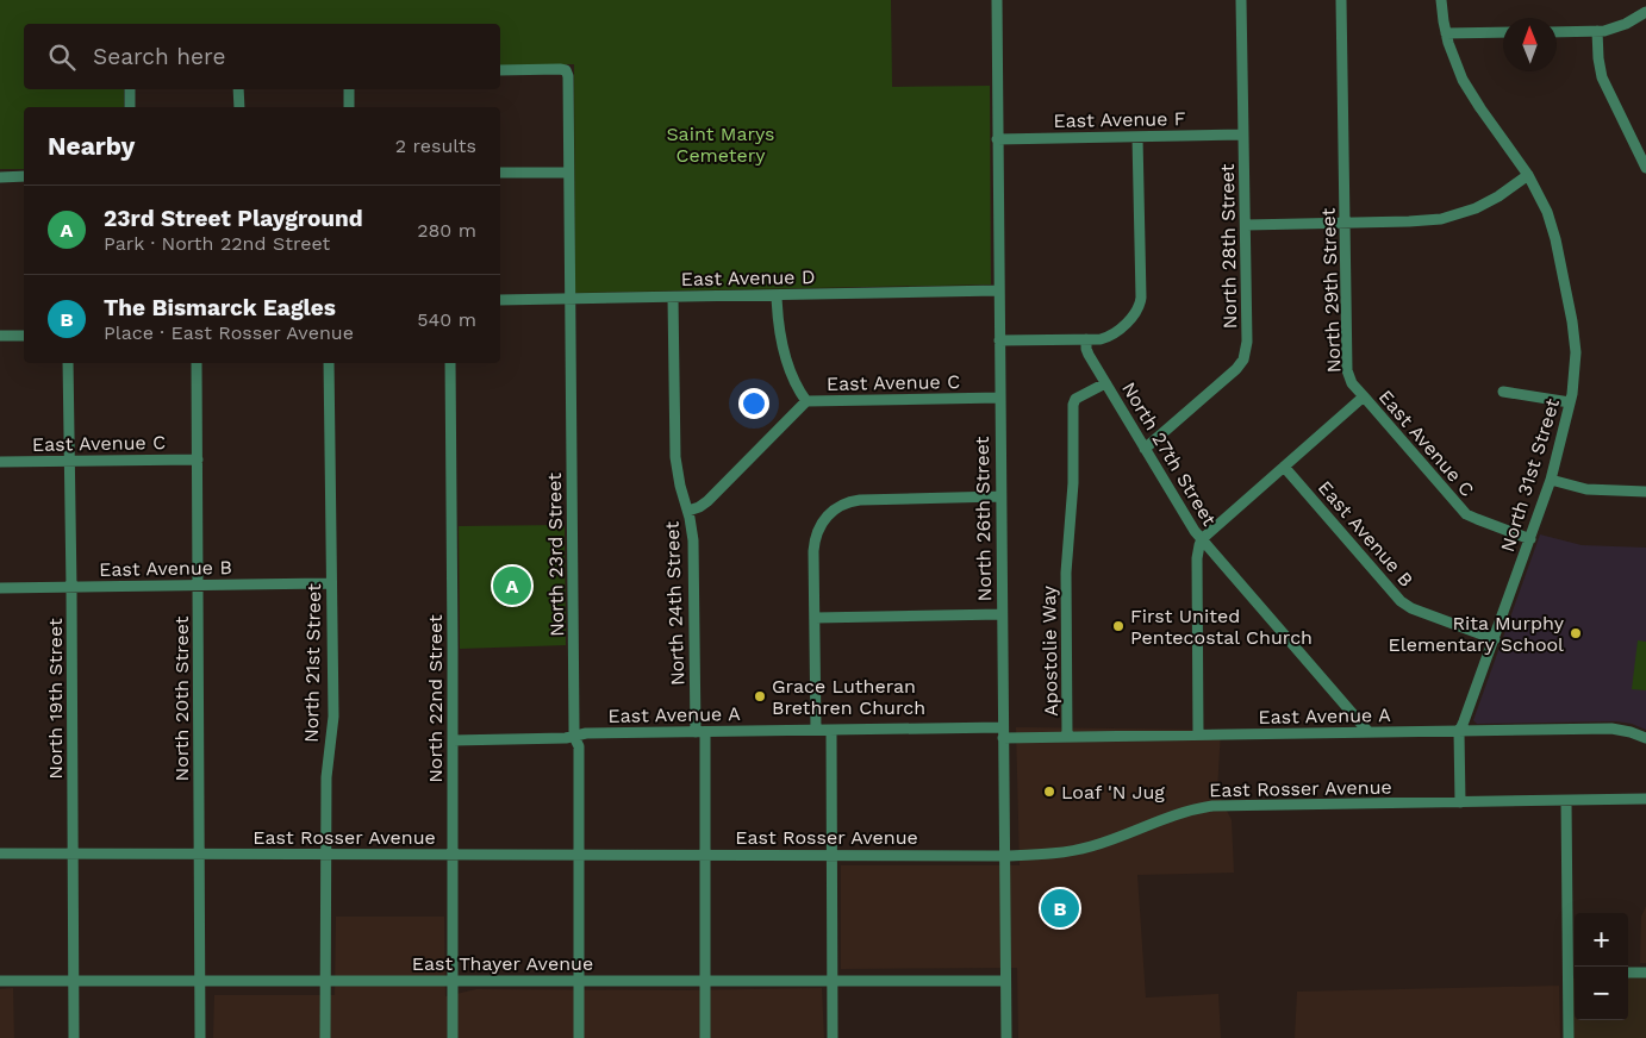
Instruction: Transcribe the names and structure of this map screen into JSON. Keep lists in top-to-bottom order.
{
  "streets": {
    "street": [
      "East Avenue F",
      "North 28th Street",
      "East Avenue D",
      "North 29th Street",
      "East Avenue C",
      "North 27th Street",
      "North 31st Street",
      "North 26th Street",
      "East Avenue B",
      "North 23rd Street",
      "North 24th Street",
      "Apostolie Way",
      "North 21st Street",
      "North 19th Street",
      "North 20th Street",
      "North 22nd Street",
      "East Avenue A",
      "East Rosser Avenue",
      "East Thayer Avenue"
    ]
  },
  "crossings": [
    ["East Avenue F", "North 28th Street"],
    ["East Avenue F", "North 26th Street"],
    ["North 28th Street", "North 27th Street"],
    ["East Avenue D", "North 26th Street"],
    ["East Avenue D", "North 23rd Street"],
    ["East Avenue D", "North 24th Street"],
    ["North 29th Street", "East Avenue C"],
    ["East Avenue C", "North 31st Street"],
    ["East Avenue C", "North 26th Street"],
    ["East Avenue C", "North 24th Street"],
    ["East Avenue C", "North 19th Street"],
    ["East Avenue C", "North 20th Street"],
    ["North 27th Street", "Apostolie Way"],
    ["North 27th Street", "East Avenue A"],
    ["North 31st Street", "East Avenue B"],
    ["North 31st Street", "East Avenue A"],
    ["North 31st Street", "East Rosser Avenue"],
    ["North 26th Street", "East Avenue A"],
    ["North 26th Street", "East Rosser Avenue"],
    ["North 26th Street", "East Thayer Avenue"],
    ["East Avenue B", "North 21st Street"],
    ["East Avenue B", "North 19th Street"],
    ["East Avenue B", "North 20th Street"],
    ["North 23rd Street", "East Avenue A"],
    ["North 23rd Street", "East Rosser Avenue"],
    ["North 23rd Street", "East Thayer Avenue"],
    ["North 24th Street", "East Avenue A"],
    ["North 24th Street", "East Rosser Avenue"],
    ["North 24th Street", "East Thayer Avenue"],
    ["Apostolie Way", "East Avenue A"],
    ["North 21st Street", "East Rosser Avenue"],
    ["North 21st Street", "East Thayer Avenue"],
    ["North 19th Street", "East Rosser Avenue"],
    ["North 19th Street", "East Thayer Avenue"],
    ["North 20th Street", "East Rosser Avenue"],
    ["North 20th Street", "East Thayer Avenue"],
    ["North 22nd Street", "East Avenue A"],
    ["North 22nd Street", "East Rosser Avenue"],
    ["North 22nd Street", "East Thayer Avenue"]
  ],
  "parks": ["Saint Marys Cemetery"],
  "places": [
    "First United Pentecostal Church",
    "Rita Murphy Elementary School",
    "Grace Lutheran Brethren Church",
    "Loaf 'N Jug"
  ],
  "north": "top",
  "page": {
    "search": "Search here",
    "heading": ["Nearby", "2 results"],
    "list": [
      {
        "mark": "A",
        "name": "23rd Street Playground",
        "note": "Park · North 22nd Street",
        "value": "280 m"
      },
      {
        "mark": "B",
        "name": "The Bismarck Eagles",
        "note": "Place · East Rosser Avenue",
        "value": "540 m"
      }
    ],
    "pins": ["A", "B"],
    "map_buttons": ["+", "−"]
  }
}
